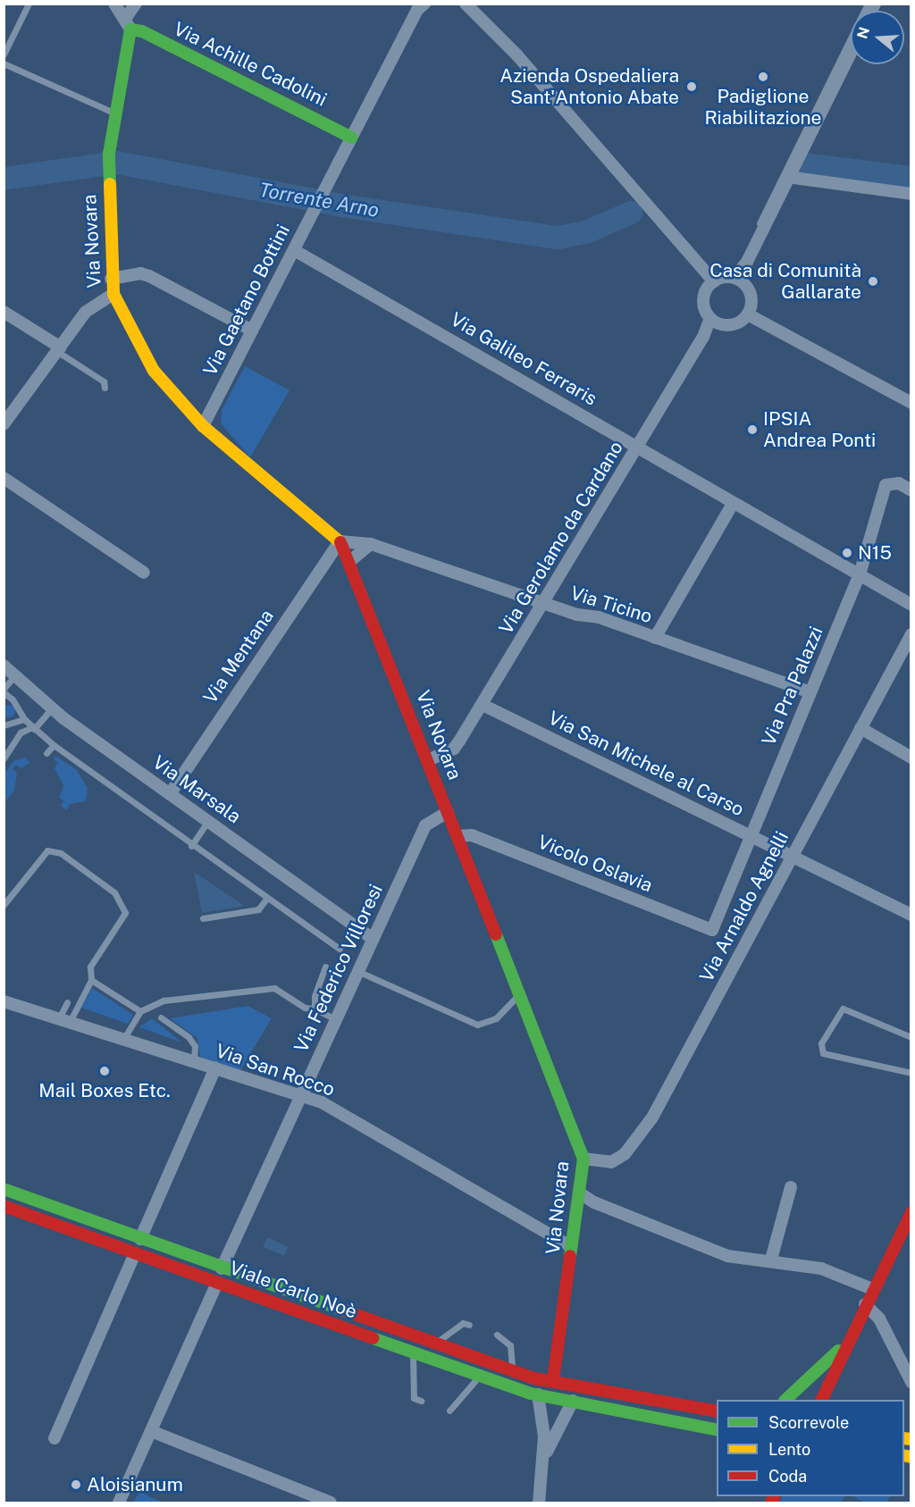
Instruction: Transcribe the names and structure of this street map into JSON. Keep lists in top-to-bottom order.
{
  "streets": {
    "main road": ["Via Achille Cadolini", "Via Novara", "Viale Carlo Noè"],
    "street": [
      "Via Gaetano Bottini",
      "Via Galileo Ferraris",
      "Via Gerolamo da Cardano",
      "Via Ticino",
      "Via Mentana",
      "Via Pra Palazzi",
      "Via San Michele al Carso",
      "Via Marsala",
      "Vicolo Oslavia",
      "Via Arnaldo Agnelli",
      "Via Federico Villoresi",
      "Via San Rocco"
    ]
  },
  "crossings": [
    ["Via Achille Cadolini", "Via Novara"],
    ["Via Achille Cadolini", "Via Gaetano Bottini"],
    ["Via Novara", "Via Gaetano Bottini"],
    ["Via Novara", "Via Gerolamo da Cardano"],
    ["Via Novara", "Via Ticino"],
    ["Via Novara", "Via Mentana"],
    ["Via Novara", "Vicolo Oslavia"],
    ["Via Novara", "Via Arnaldo Agnelli"],
    ["Via Novara", "Via Federico Villoresi"],
    ["Via Novara", "Via San Rocco"],
    ["Via Novara", "Viale Carlo Noè"],
    ["Via Gaetano Bottini", "Via Galileo Ferraris"],
    ["Via Galileo Ferraris", "Via Gerolamo da Cardano"],
    ["Via Galileo Ferraris", "Via Pra Palazzi"],
    ["Via Gerolamo da Cardano", "Via Ticino"],
    ["Via Gerolamo da Cardano", "Via San Michele al Carso"],
    ["Via Ticino", "Via Mentana"],
    ["Via Ticino", "Via Pra Palazzi"],
    ["Via Mentana", "Via Marsala"],
    ["Via Pra Palazzi", "Via San Michele al Carso"],
    ["Via Pra Palazzi", "Vicolo Oslavia"],
    ["Via San Michele al Carso", "Via Arnaldo Agnelli"],
    ["Via Marsala", "Via Federico Villoresi"],
    ["Via Federico Villoresi", "Via San Rocco"],
    ["Via Federico Villoresi", "Viale Carlo Noè"]
  ],
  "water": ["Torrente Arno"],
  "places": [
    "Padiglione Riabilitazione",
    "Azienda Ospedaliera Sant'Antonio Abate",
    "Casa di Comunità Gallarate",
    "IPSIA Andrea Ponti",
    "N15",
    "Mail Boxes Etc.",
    "Aloisianum"
  ],
  "legend": ["Scorrevole", "Lento", "Coda"],
  "north": "left"
}
